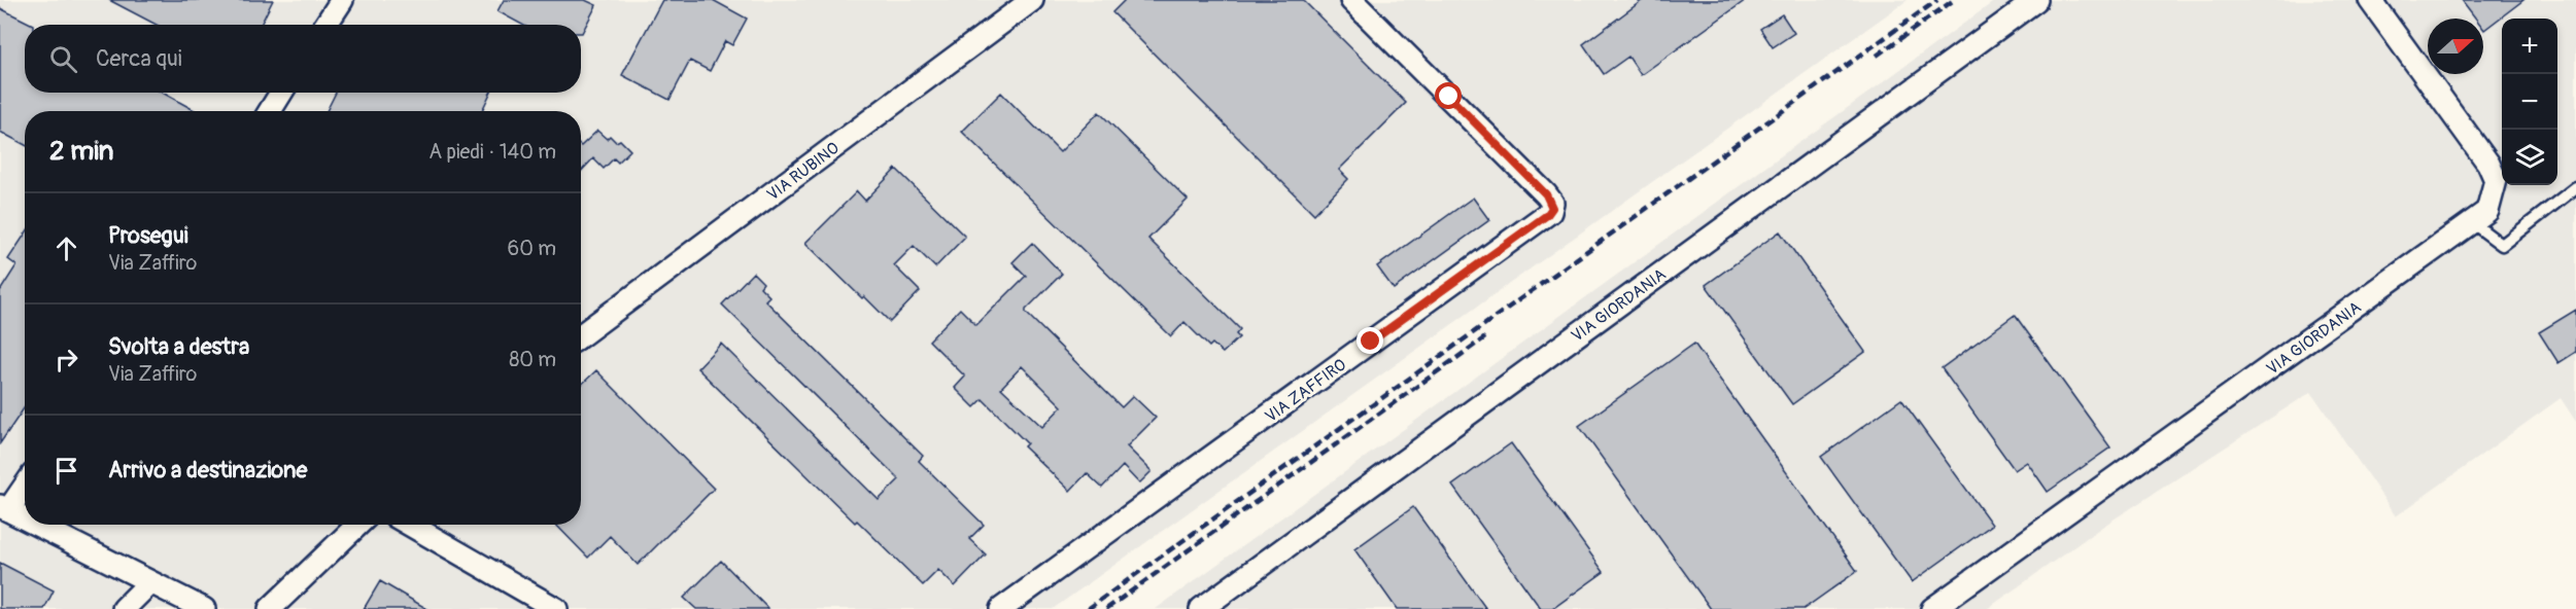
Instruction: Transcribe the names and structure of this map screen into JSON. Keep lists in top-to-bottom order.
{
  "streets": {
    "street": ["VIA RUBINO", "VIA GIORDANIA", "VIA ZAFFIRO"]
  },
  "north": "right",
  "page": {
    "map_buttons": ["+", "−"],
    "search": "Cerca qui",
    "heading": ["2 min", "A piedi · 140 m"],
    "list": [
      ["Prosegui", "Via Zaffiro", "60 m"],
      ["Svolta a destra", "Via Zaffiro", "80 m"],
      "Arrivo a destinazione"
    ]
  }
}
